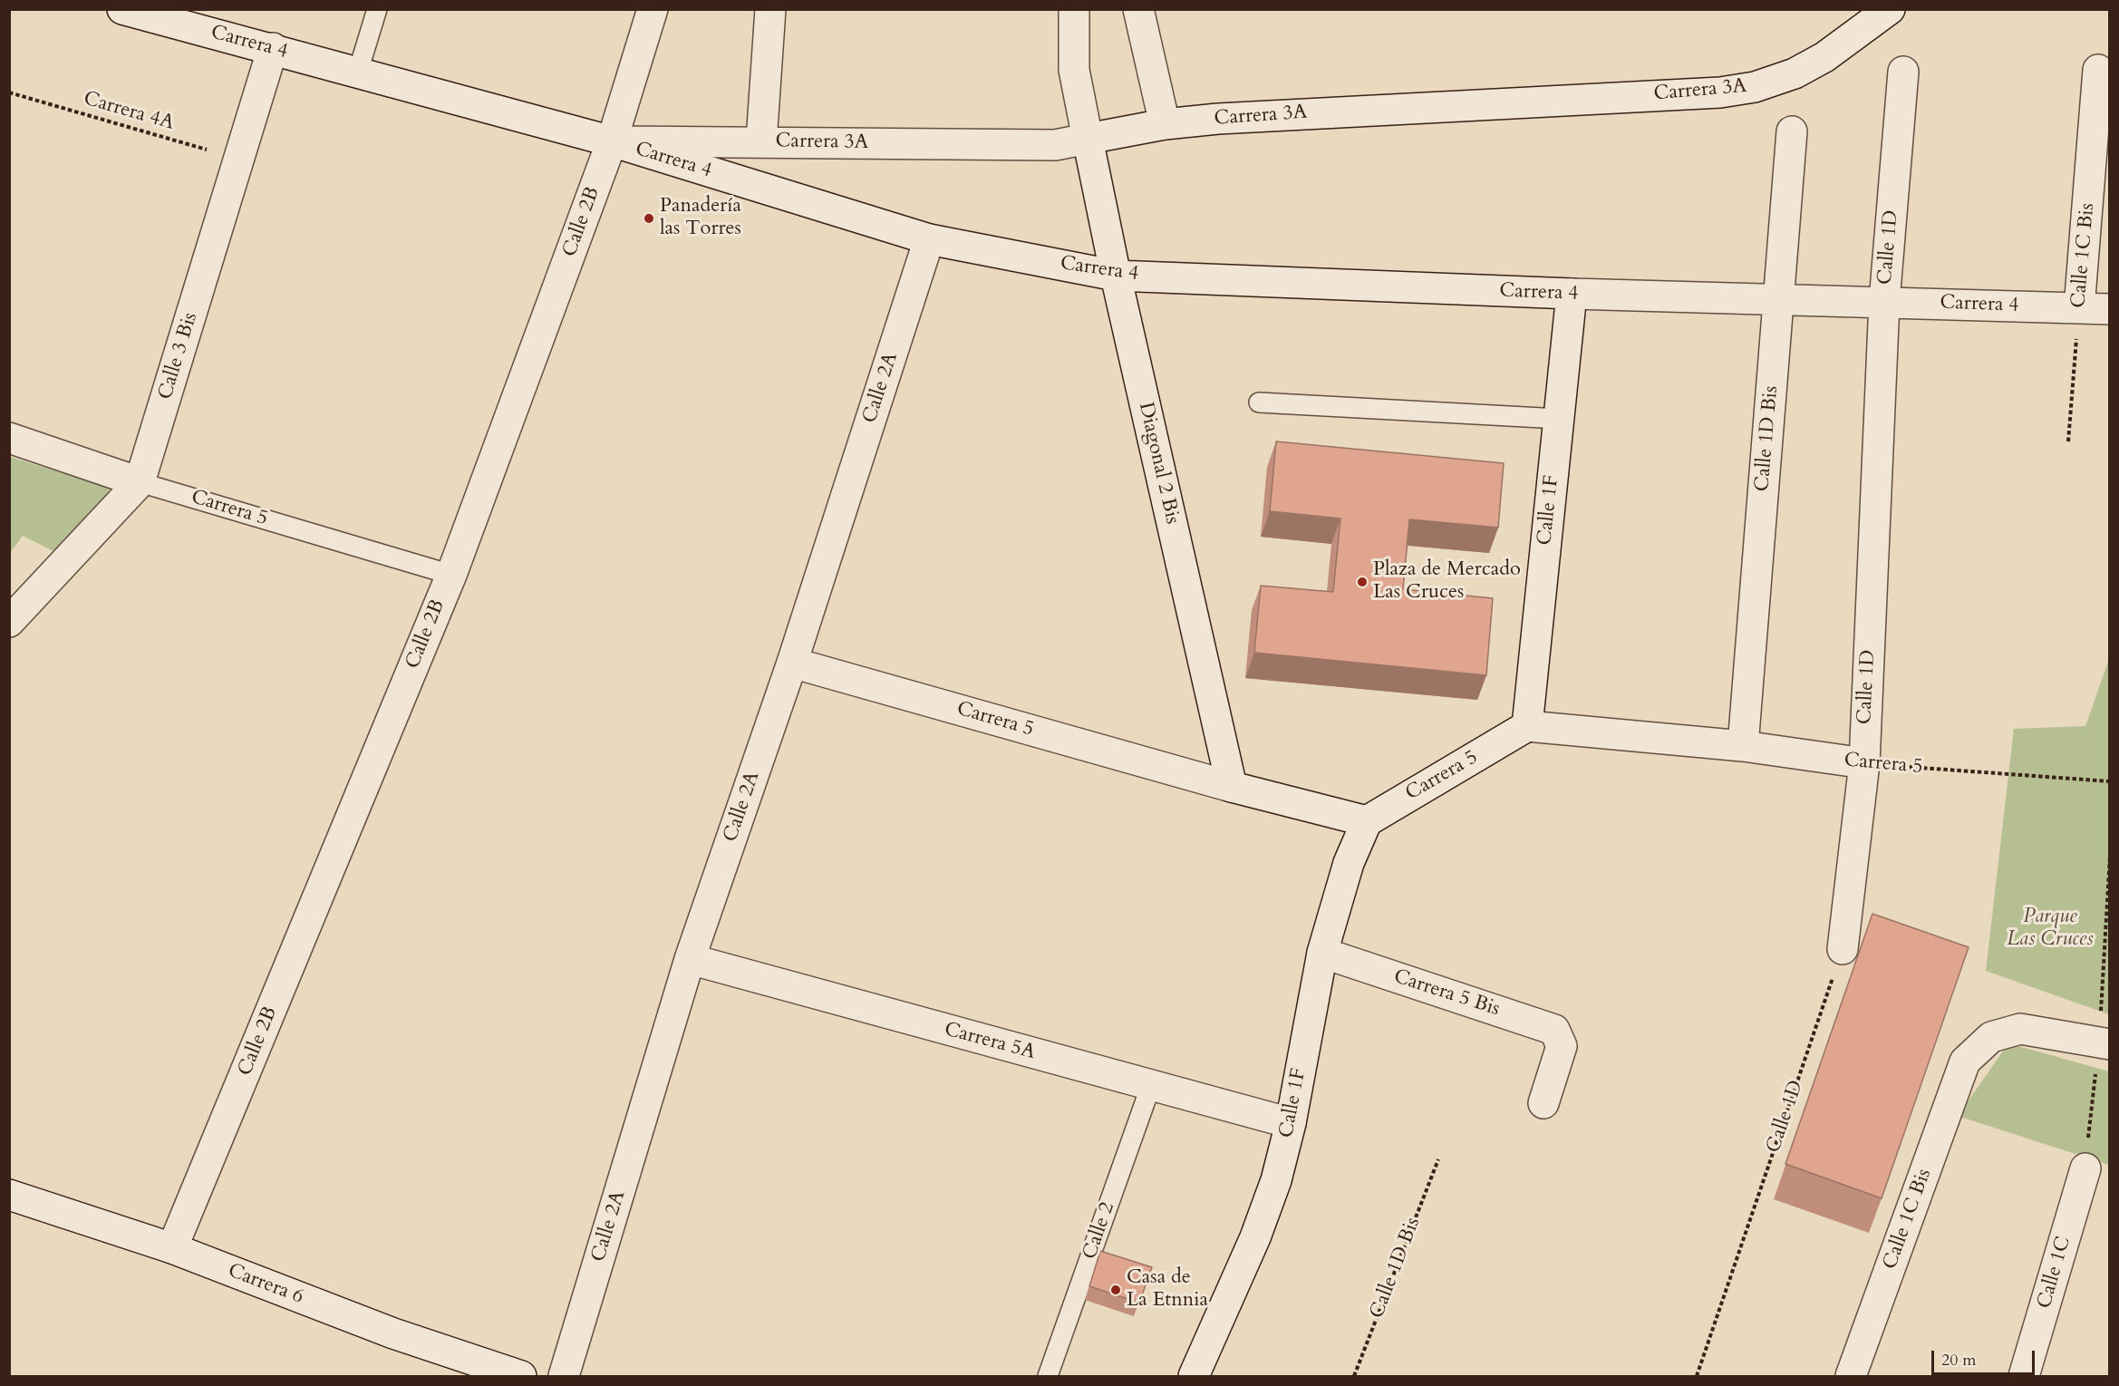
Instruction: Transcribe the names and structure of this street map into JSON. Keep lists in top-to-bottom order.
{
  "streets": {
    "street": [
      "Carrera 4",
      "Carrera 3A",
      "Calle 2B",
      "Calle 1D",
      "Calle 1C Bis",
      "Calle 3 Bis",
      "Calle 2A",
      "Calle 1D Bis",
      "Diagonal 2 Bis",
      "Carrera 5",
      "Calle 1F",
      "Carrera 5 Bis",
      "Carrera 5A",
      "Calle 1C",
      "Carrera 6"
    ],
    "lane": ["Calle 2"],
    "path": ["Carrera 4A"]
  },
  "crossings": [
    ["Carrera 4", "Carrera 3A"],
    ["Carrera 4", "Calle 2B"],
    ["Carrera 4", "Calle 1D"],
    ["Carrera 4", "Calle 1C Bis"],
    ["Carrera 4", "Calle 3 Bis"],
    ["Carrera 4", "Calle 2A"],
    ["Carrera 4", "Calle 1D Bis"],
    ["Carrera 4", "Diagonal 2 Bis"],
    ["Carrera 4", "Calle 1F"],
    ["Carrera 3A", "Calle 2B"],
    ["Carrera 3A", "Diagonal 2 Bis"],
    ["Carrera 4A", "Calle 3 Bis"],
    ["Calle 2B", "Carrera 5"],
    ["Calle 2B", "Carrera 6"],
    ["Calle 1D", "Carrera 5"],
    ["Calle 3 Bis", "Carrera 5"],
    ["Calle 2A", "Carrera 5"],
    ["Calle 2A", "Carrera 5A"],
    ["Calle 1D Bis", "Carrera 5"],
    ["Diagonal 2 Bis", "Carrera 5"],
    ["Carrera 5", "Calle 1F"],
    ["Calle 1F", "Carrera 5 Bis"],
    ["Calle 1F", "Carrera 5A"],
    ["Carrera 5A", "Calle 2"]
  ],
  "parks": ["Parque Las Cruces"],
  "places": ["Panadería las Torres", "Plaza de Mercado Las Cruces", "Casa de La Etnnia"],
  "scale_bar": "20 m"
}
